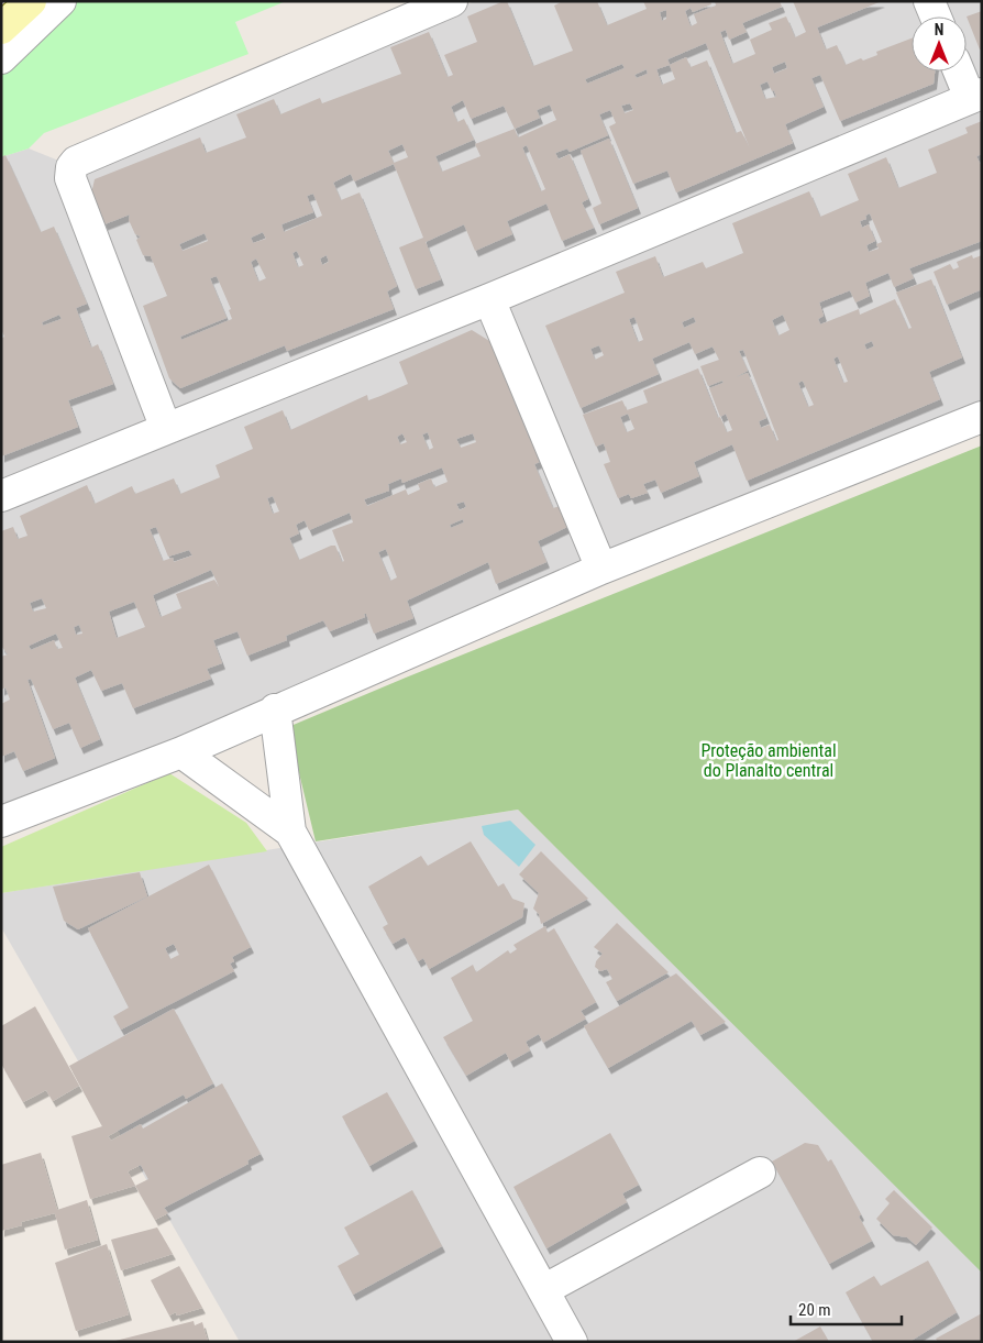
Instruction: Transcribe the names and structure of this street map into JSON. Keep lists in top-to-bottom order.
{
  "parks": ["Proteção ambiental do Planalto central"],
  "scale_bar": "20 m",
  "north": "top"
}
